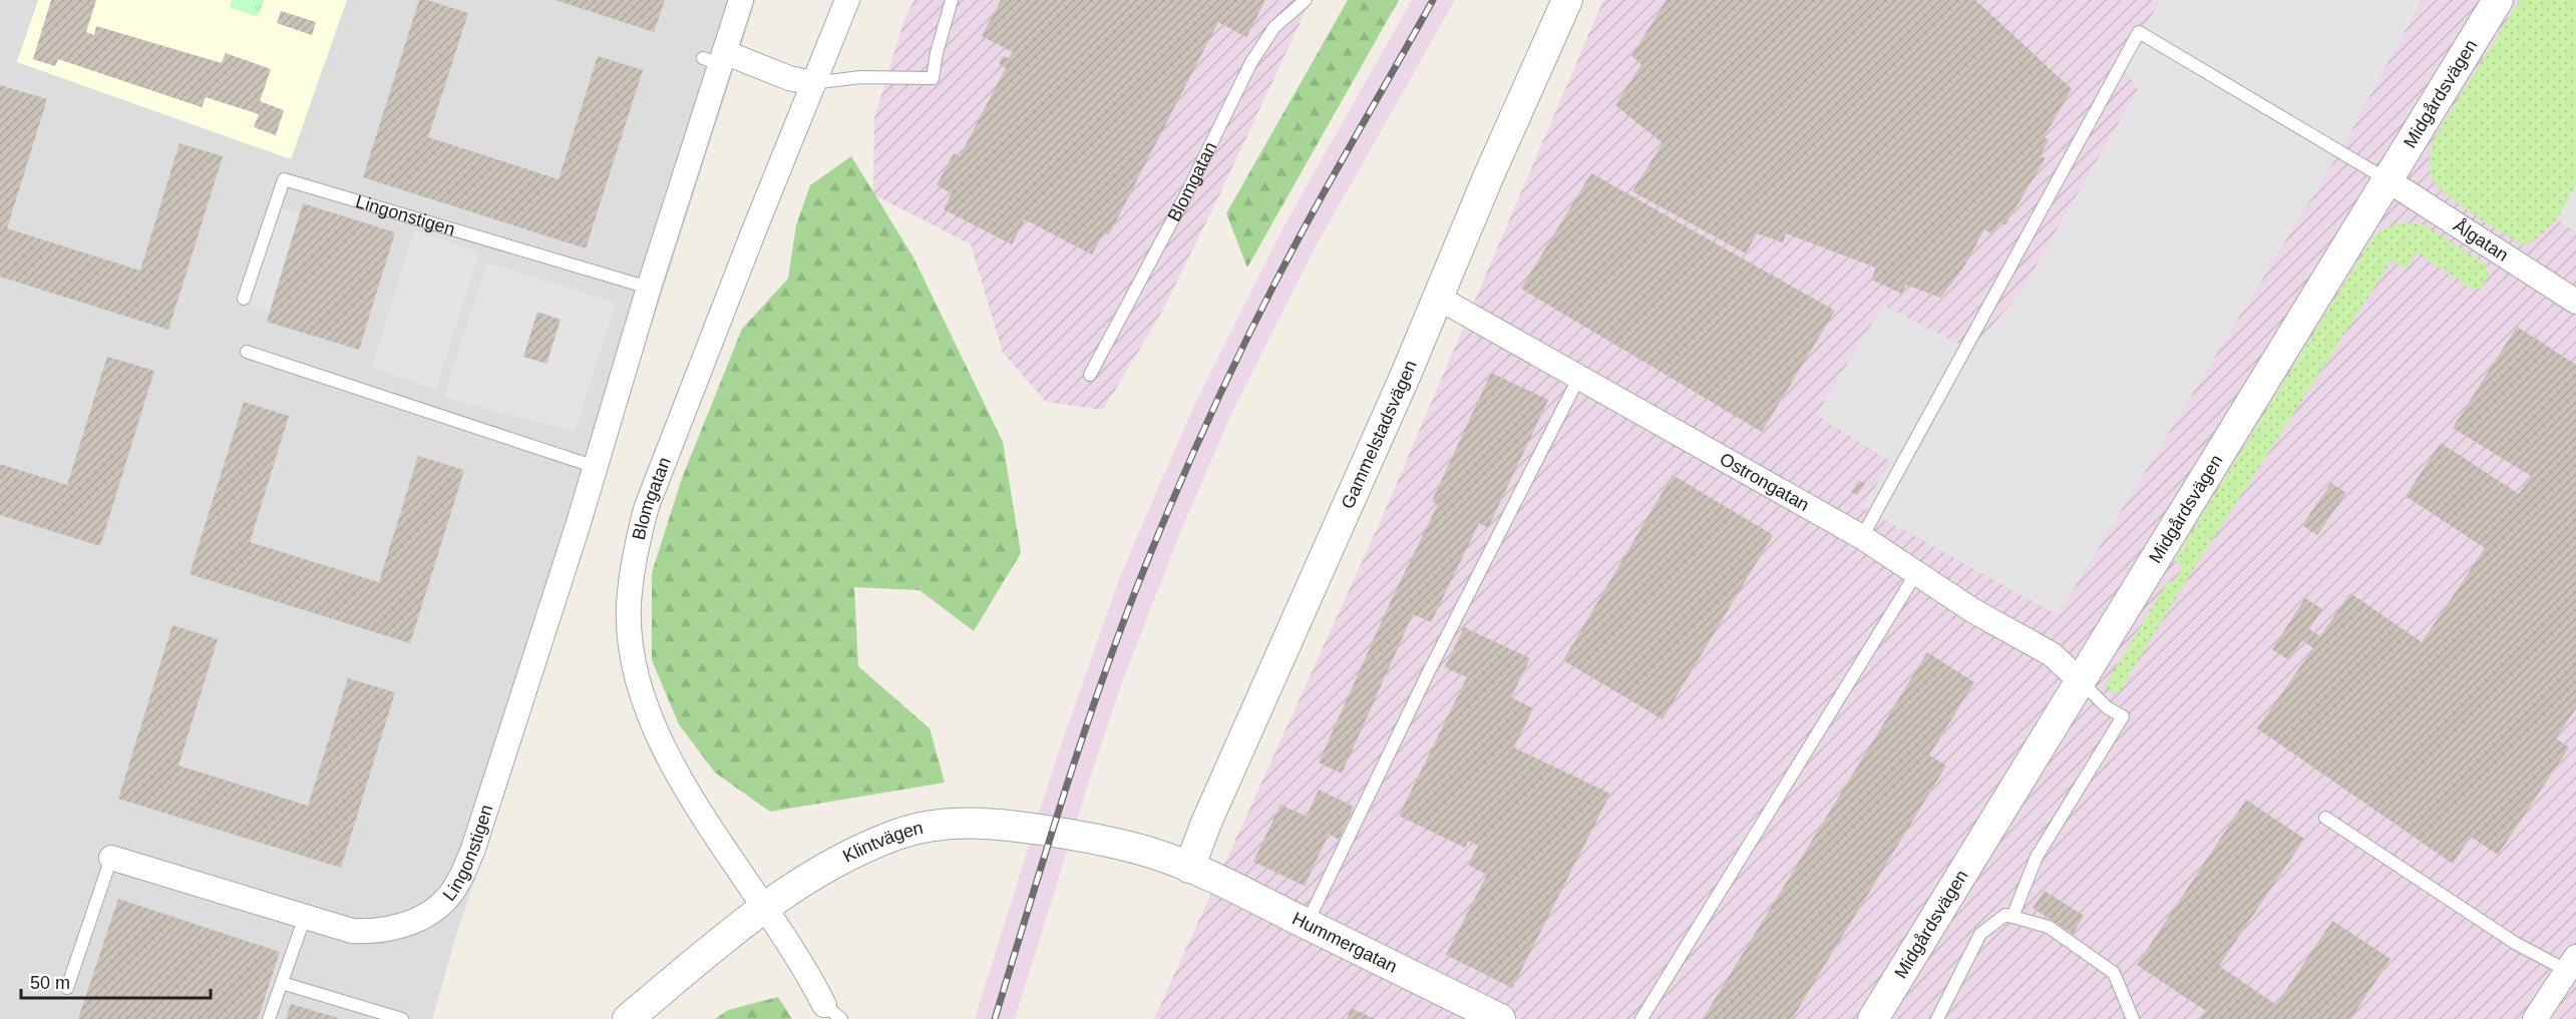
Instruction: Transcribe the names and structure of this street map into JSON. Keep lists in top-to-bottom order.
{
  "streets": {
    "street": [
      "Midgårdsvägen",
      "Blomgatan",
      "Lingonstigen",
      "Ålgatan",
      "Gammelstadsvägen",
      "Ostrongatan",
      "Klintvägen",
      "Hummergatan"
    ]
  },
  "crossings": [
    ["Midgårdsvägen", "Ålgatan"],
    ["Midgårdsvägen", "Ostrongatan"],
    ["Blomgatan", "Klintvägen"],
    ["Gammelstadsvägen", "Ostrongatan"],
    ["Gammelstadsvägen", "Klintvägen"],
    ["Gammelstadsvägen", "Hummergatan"],
    ["Klintvägen", "Hummergatan"]
  ],
  "scale_bar": "50 m"
}
